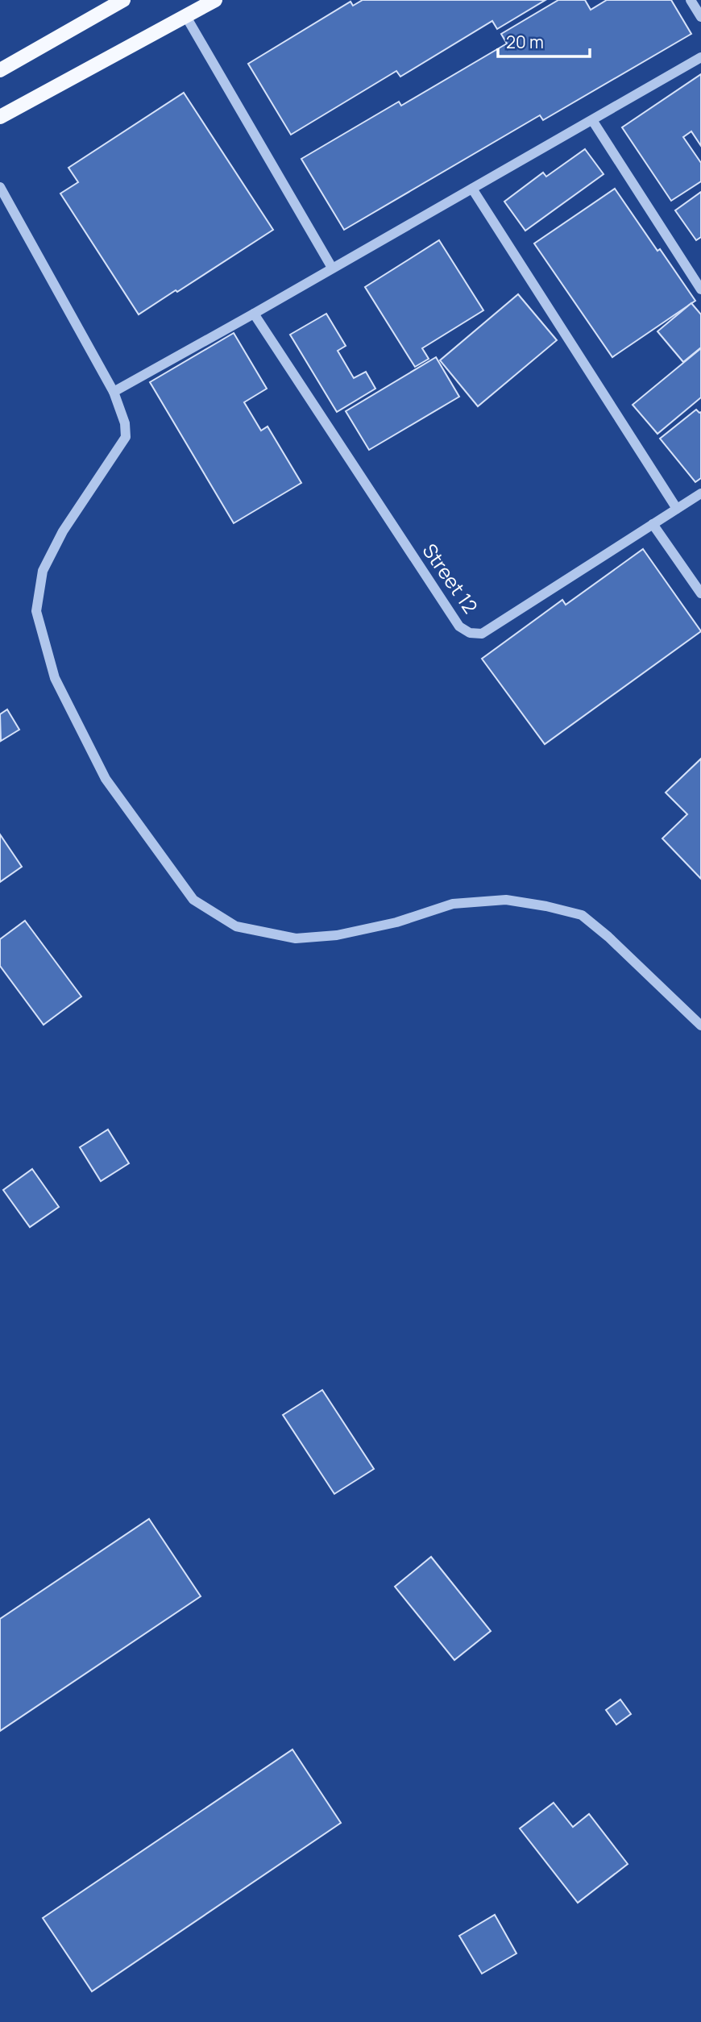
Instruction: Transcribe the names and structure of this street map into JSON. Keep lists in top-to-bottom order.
{
  "streets": {
    "street": ["Street 12"]
  },
  "scale_bar": "20 m"
}
